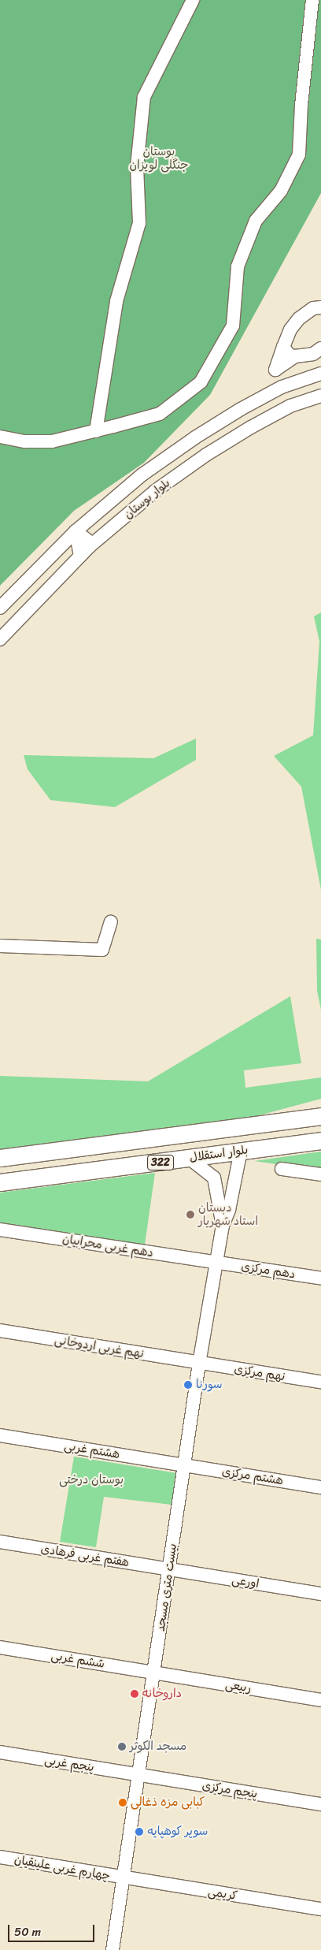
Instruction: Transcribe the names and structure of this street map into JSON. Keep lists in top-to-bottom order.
{
  "streets": {
    "main road": ["بلوار استقلال", "322"],
    "street": [
      "بلوار بوستان",
      "دهم غربی محرابیان",
      "دهم مرکزی",
      "نهم غربی اردوخانی",
      "نهم مرکزی",
      "هشتم غربی",
      "هشتم مرکزی",
      "هفتم غربی فرهادی",
      "اورعی",
      "بیست متری مسجد",
      "ششم غربی",
      "ربیعی",
      "پنجم غربی",
      "پنجم مرکزی",
      "چهارم غربی علینقیان",
      "کریمی"
    ]
  },
  "crossings": [
    ["بلوار استقلال", "بیست متری مسجد"],
    ["دهم غربی محرابیان", "دهم مرکزی"],
    ["دهم غربی محرابیان", "بیست متری مسجد"],
    ["دهم مرکزی", "بیست متری مسجد"],
    ["نهم غربی اردوخانی", "نهم مرکزی"],
    ["نهم غربی اردوخانی", "بیست متری مسجد"],
    ["نهم مرکزی", "بیست متری مسجد"],
    ["هشتم غربی", "هشتم مرکزی"],
    ["هشتم غربی", "بیست متری مسجد"],
    ["هشتم مرکزی", "بیست متری مسجد"],
    ["هفتم غربی فرهادی", "اورعی"],
    ["هفتم غربی فرهادی", "بیست متری مسجد"],
    ["اورعی", "بیست متری مسجد"],
    ["بیست متری مسجد", "ششم غربی"],
    ["بیست متری مسجد", "ربیعی"],
    ["بیست متری مسجد", "پنجم غربی"],
    ["بیست متری مسجد", "پنجم مرکزی"],
    ["بیست متری مسجد", "چهارم غربی علینقیان"],
    ["بیست متری مسجد", "کریمی"],
    ["ششم غربی", "ربیعی"],
    ["پنجم غربی", "پنجم مرکزی"],
    ["چهارم غربی علینقیان", "کریمی"]
  ],
  "parks": ["بوستان جنگلی لویزان", "بوستان درختی"],
  "places": [
    "دبستان استاد شهریار",
    "سورنا",
    "داروخانه",
    "مسجد الکوثر",
    "کبابی مزه ذغالی",
    "سوپر کوهپایه"
  ],
  "scale_bar": "50 m"
}
